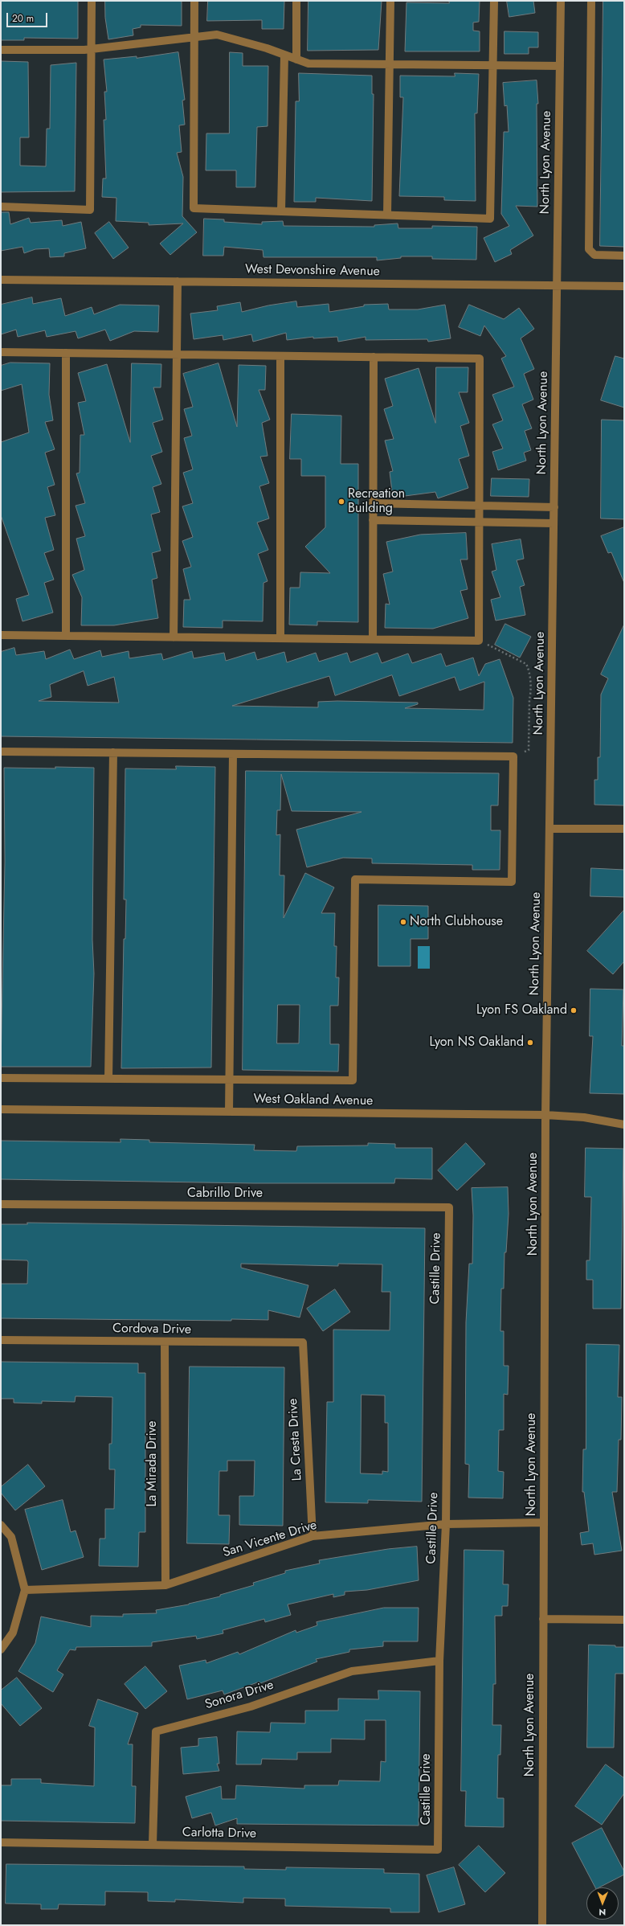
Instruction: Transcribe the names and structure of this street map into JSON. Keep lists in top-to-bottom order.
{
  "streets": {
    "street": [
      "North Lyon Avenue",
      "West Devonshire Avenue",
      "West Oakland Avenue",
      "Cabrillo Drive",
      "Castille Drive",
      "Cordova Drive",
      "La Cresta Drive",
      "La Mirada Drive",
      "San Vicente Drive",
      "Sonora Drive",
      "Carlotta Drive"
    ]
  },
  "crossings": [
    ["North Lyon Avenue", "West Devonshire Avenue"],
    ["North Lyon Avenue", "West Oakland Avenue"],
    ["North Lyon Avenue", "San Vicente Drive"],
    ["Cabrillo Drive", "Castille Drive"],
    ["Castille Drive", "San Vicente Drive"],
    ["Castille Drive", "Sonora Drive"],
    ["Castille Drive", "Carlotta Drive"],
    ["Cordova Drive", "La Cresta Drive"],
    ["Cordova Drive", "La Mirada Drive"],
    ["La Cresta Drive", "San Vicente Drive"],
    ["La Mirada Drive", "San Vicente Drive"],
    ["Sonora Drive", "Carlotta Drive"]
  ],
  "places": [
    "Recreation Building",
    "North Clubhouse",
    "Lyon FS Oakland",
    "Lyon NS Oakland"
  ],
  "scale_bar": "20 m",
  "north": "bottom"
}
